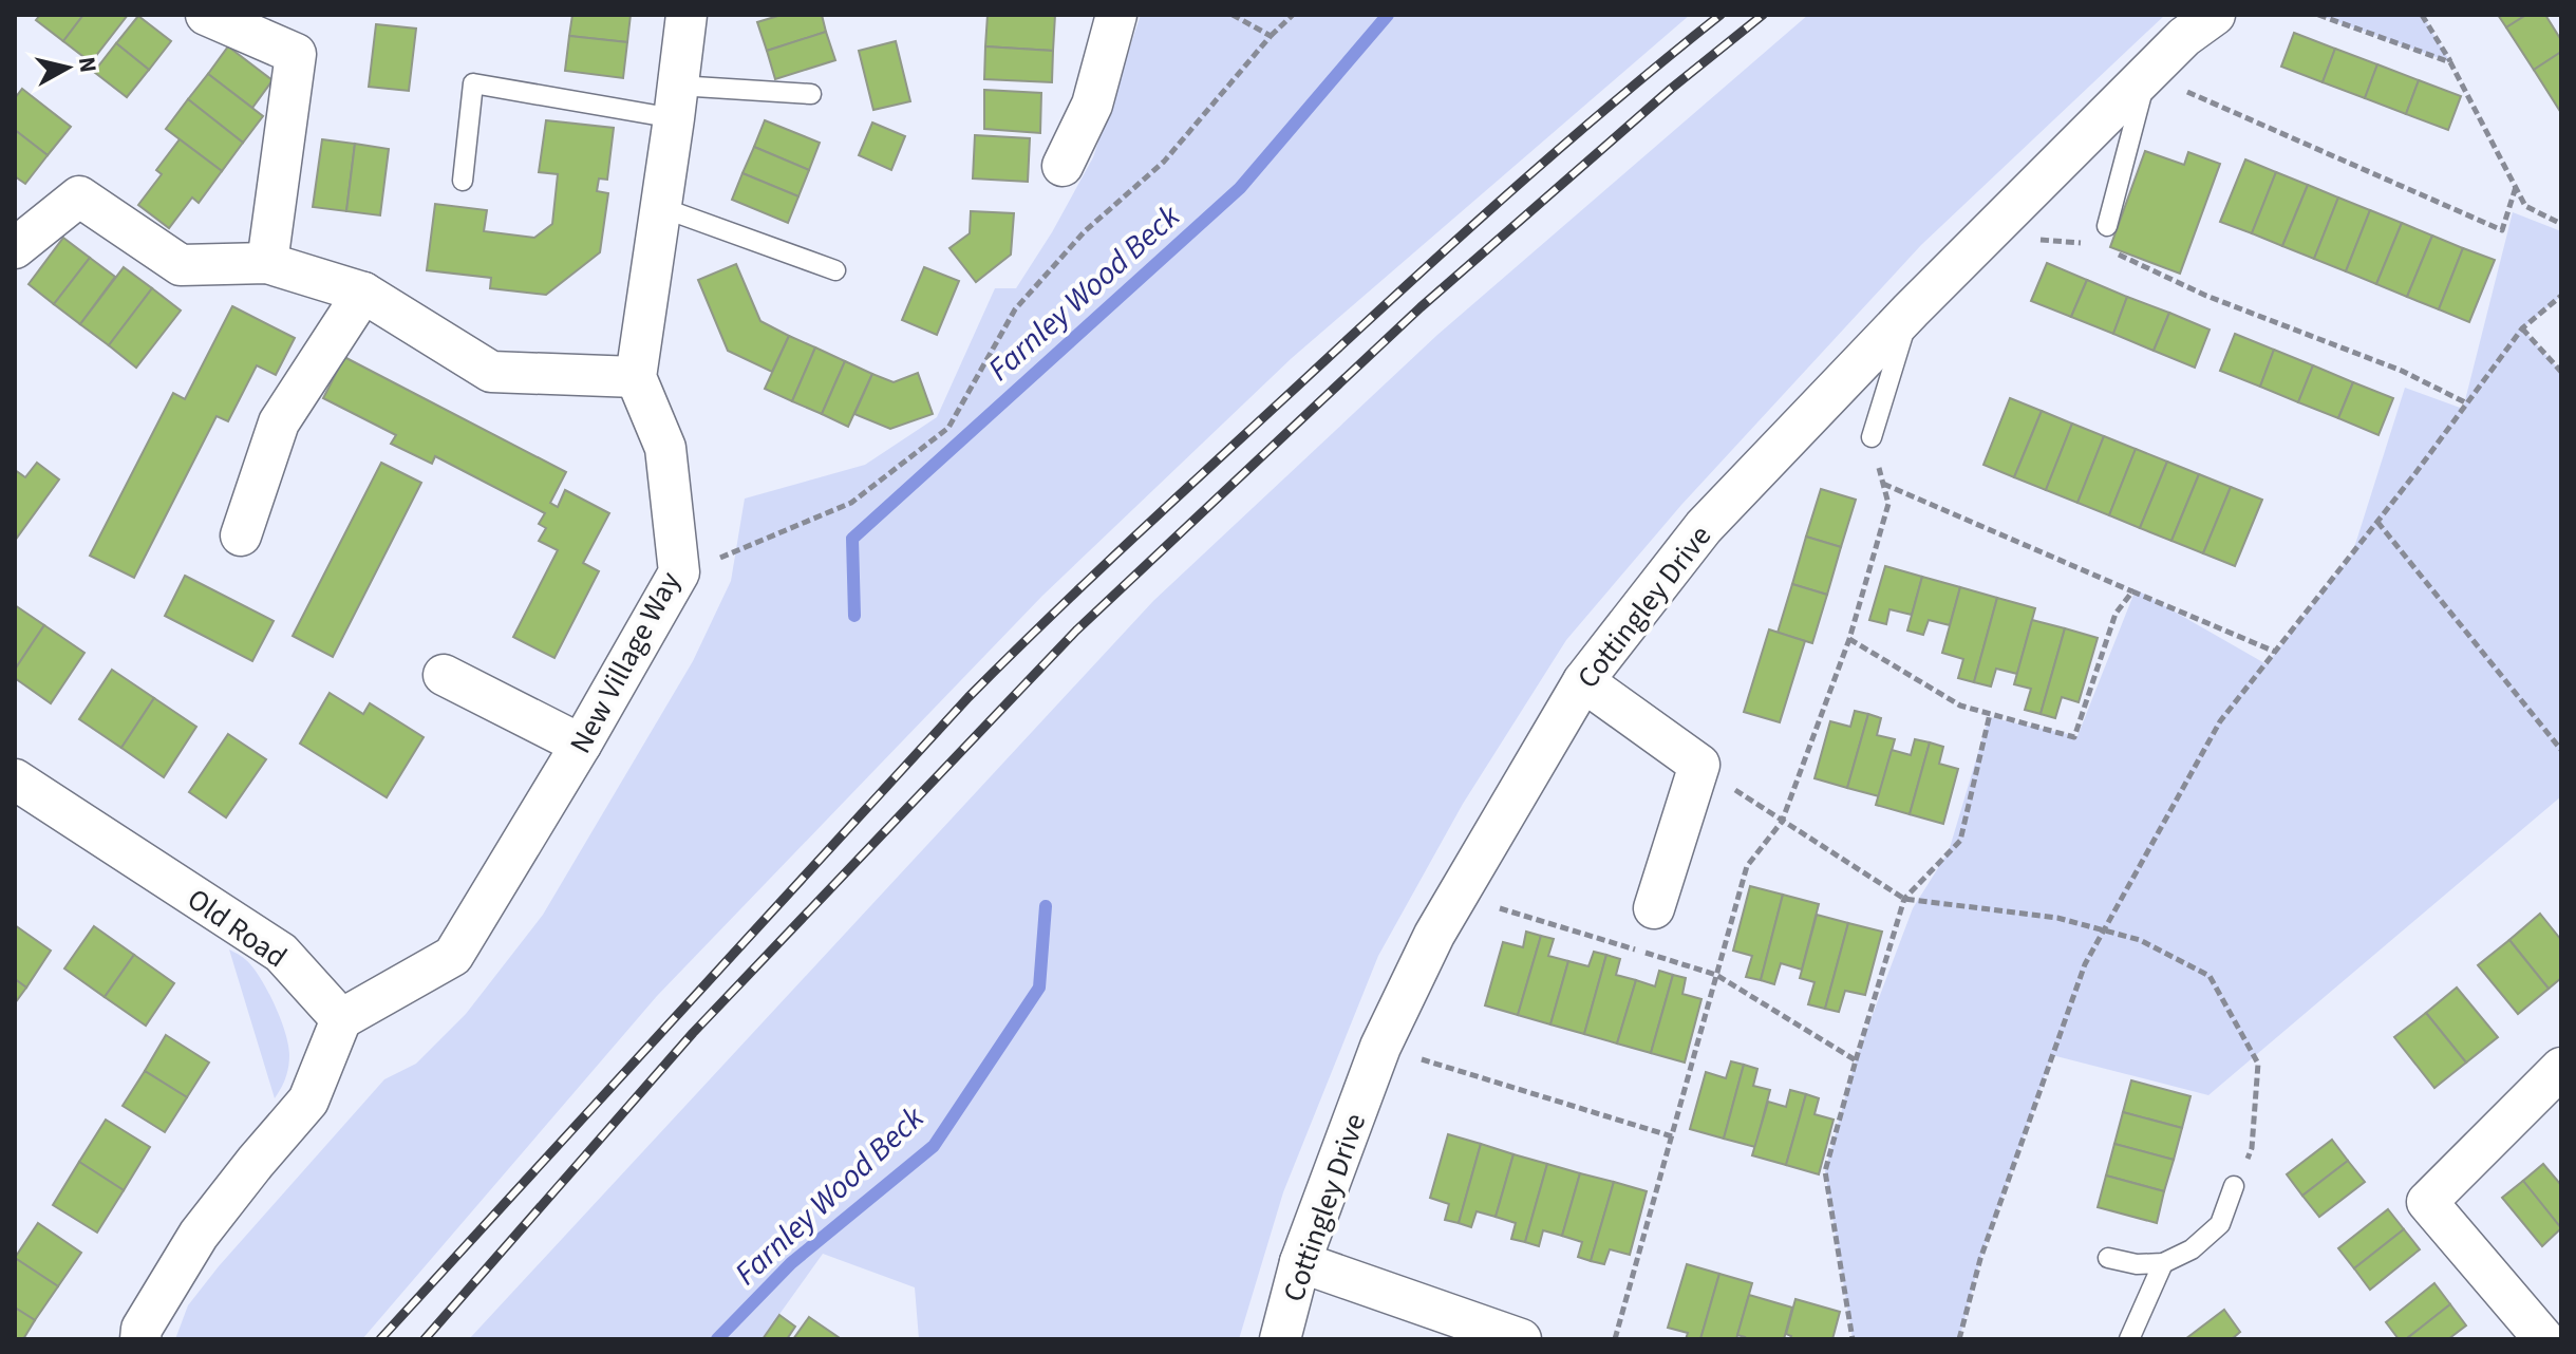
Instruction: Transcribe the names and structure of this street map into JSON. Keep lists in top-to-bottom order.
{
  "streets": {
    "street": ["Cottingley Drive", "New Village Way", "Old Road"]
  },
  "crossings": [
    ["New Village Way", "Old Road"]
  ],
  "water": ["Farnley Wood Beck"],
  "north": "right"
}
